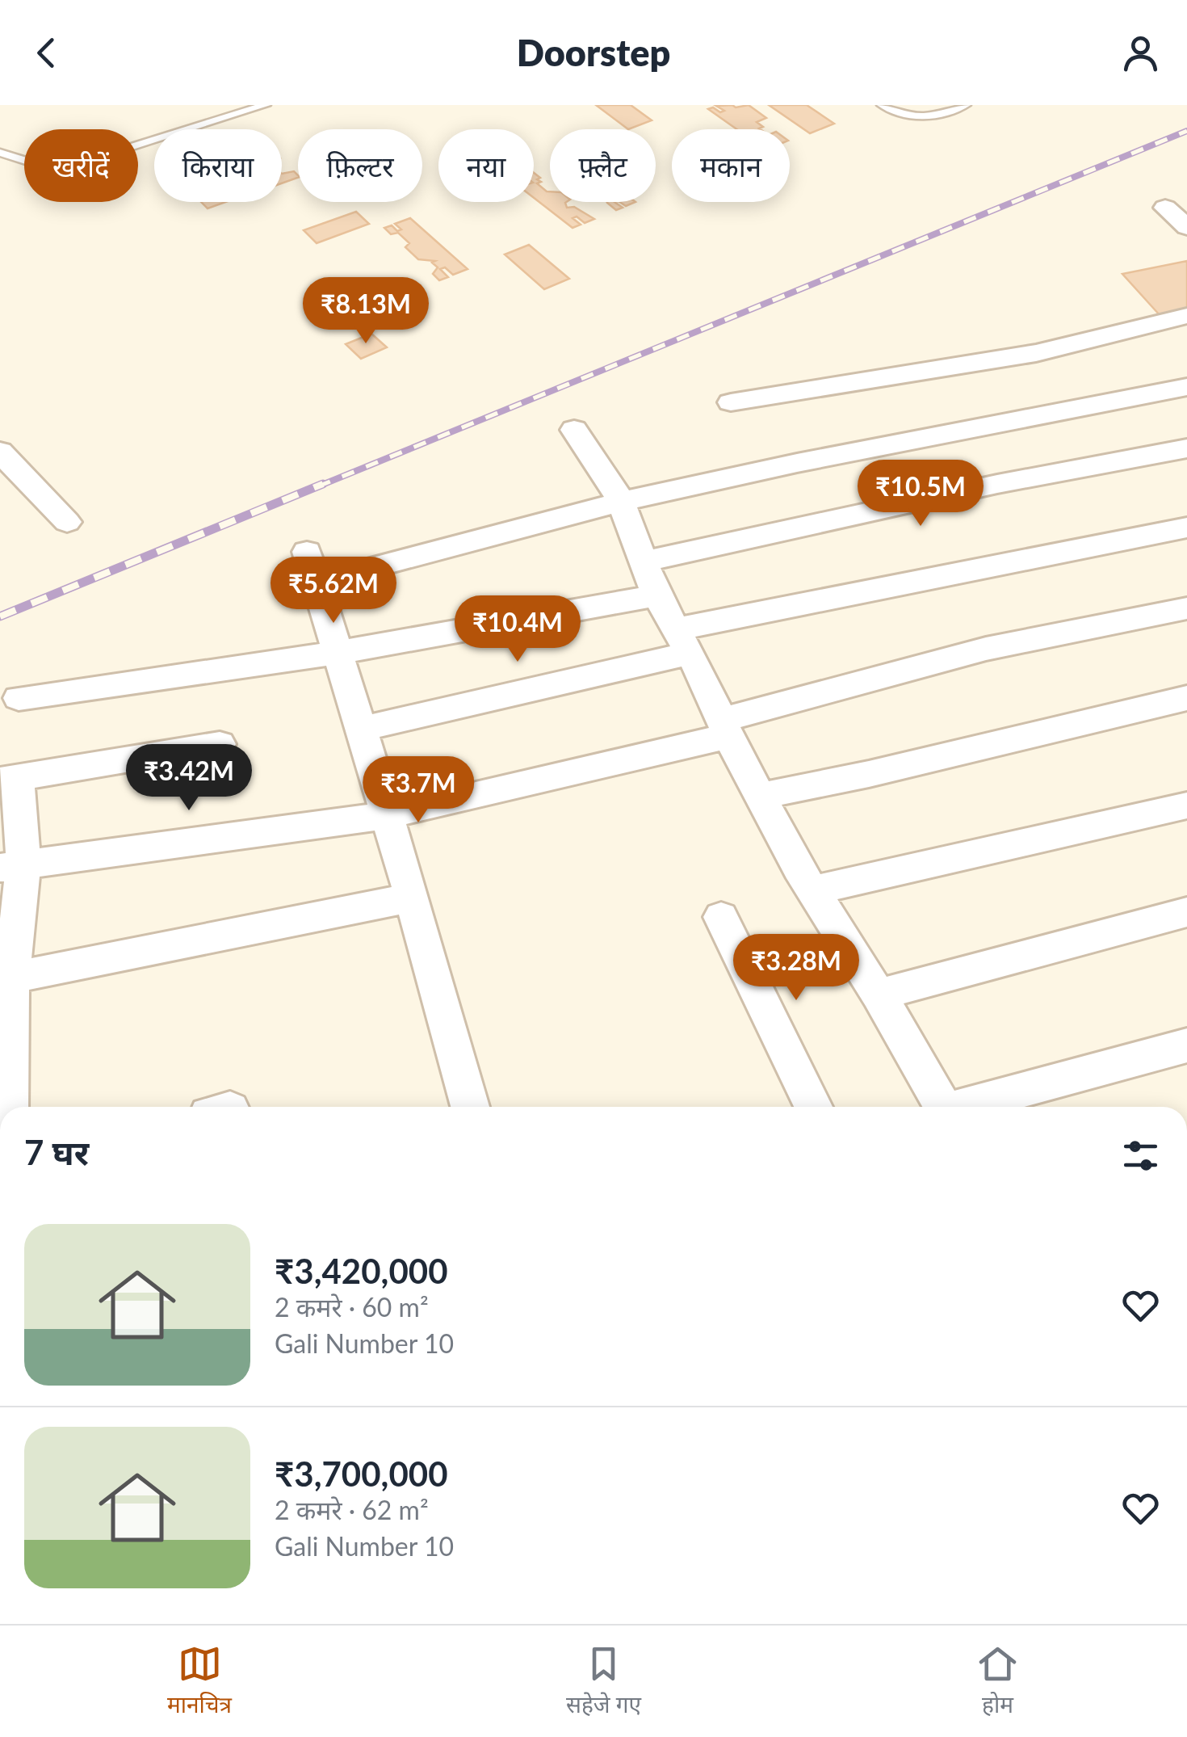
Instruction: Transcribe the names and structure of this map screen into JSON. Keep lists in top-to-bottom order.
{
  "page": {
    "header": "Doorstep",
    "chip": [
      "खरीदें",
      "किराया",
      "फ़िल्टर",
      "नया",
      "फ़्लैट",
      "मकान"
    ],
    "price": [
      "₹8.13M",
      "₹10.5M",
      "₹5.62M",
      "₹10.4M",
      "₹3.42M",
      "₹3.7M",
      "₹3.28M"
    ],
    "heading": "7 घर",
    "list": [
      {
        "name": "₹3,420,000",
        "note": "2 कमरे · 60 m² · Gali Number 10"
      },
      {
        "name": "₹3,700,000",
        "note": "2 कमरे · 62 m² · Gali Number 10"
      }
    ],
    "tabs": ["मानचित्र", "सहेजे गए", "होम"]
  }
}
